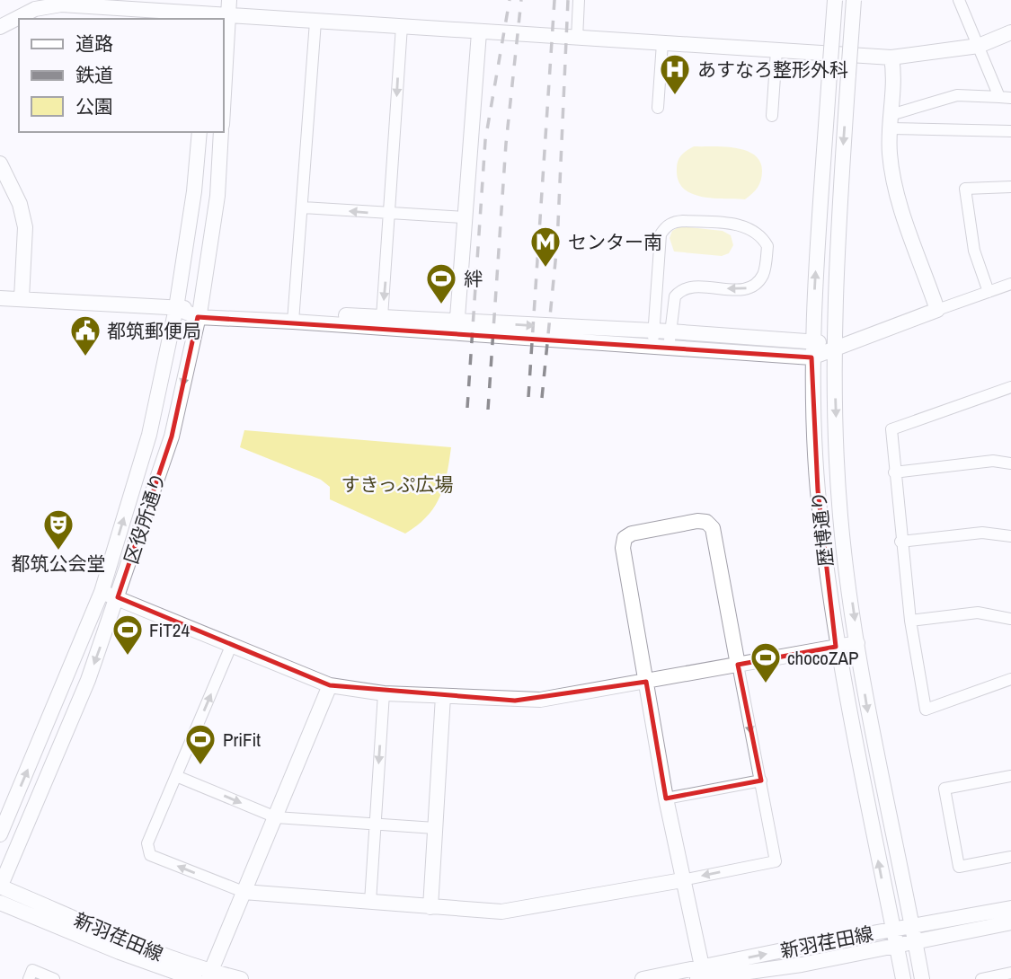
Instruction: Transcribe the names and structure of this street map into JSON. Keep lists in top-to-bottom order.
{
  "streets": {
    "street": ["区役所通り", "歴博通り", "新羽荏田線"]
  },
  "crossings": [
    ["区役所通り", "新羽荏田線"],
    ["歴博通り", "新羽荏田線"]
  ],
  "parks": ["すきっぷ広場"],
  "places": {
    "hospital": ["あすなろ整形外科"],
    "metro station": ["センター南"],
    "sports": [
      "絆",
      "FiT24",
      "chocoZAP",
      "PriFit"
    ],
    "public building": ["都筑郵便局"],
    "theatre": ["都筑公会堂"]
  },
  "legend": ["道路", "鉄道", "公園"]
}
